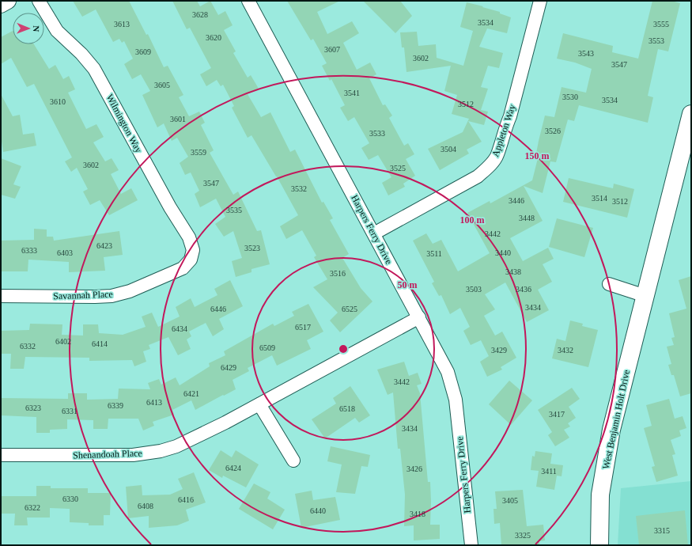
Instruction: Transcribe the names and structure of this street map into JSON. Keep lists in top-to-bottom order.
{
  "streets": {
    "main road": ["West Benjamin Holt Drive"],
    "street": [
      "Wilmington Way",
      "Appleton Way",
      "Harpers Ferry Drive",
      "Savannah Place",
      "Shenandoah Place"
    ]
  },
  "crossings": [
    ["Wilmington Way", "Savannah Place"],
    ["Appleton Way", "Harpers Ferry Drive"],
    ["Harpers Ferry Drive", "Shenandoah Place"]
  ],
  "house_numbers": [
    "3628",
    "3534",
    "3613",
    "3555",
    "3620",
    "3553",
    "3607",
    "3609",
    "3543",
    "3602",
    "3547",
    "3605",
    "3541",
    "3530",
    "3534",
    "3610",
    "3512",
    "3601",
    "3526",
    "3533",
    "3504",
    "3559",
    "3602",
    "3525",
    "3547",
    "3532",
    "3514",
    "3446",
    "3512",
    "3535",
    "3448",
    "3442",
    "6423",
    "3523",
    "6333",
    "6403",
    "3440",
    "3511",
    "3438",
    "3516",
    "3503",
    "3436",
    "3434",
    "6446",
    "6525",
    "6517",
    "6434",
    "6402",
    "6414",
    "6332",
    "6509",
    "3429",
    "3432",
    "6429",
    "3442",
    "6421",
    "6413",
    "6339",
    "6323",
    "6518",
    "6331",
    "3417",
    "3434",
    "6424",
    "3426",
    "3411",
    "6330",
    "6416",
    "3405",
    "6408",
    "6322",
    "6440",
    "3418",
    "3315",
    "3325"
  ],
  "north": "right",
  "rings": ["150 m", "100 m", "50 m"]
}
